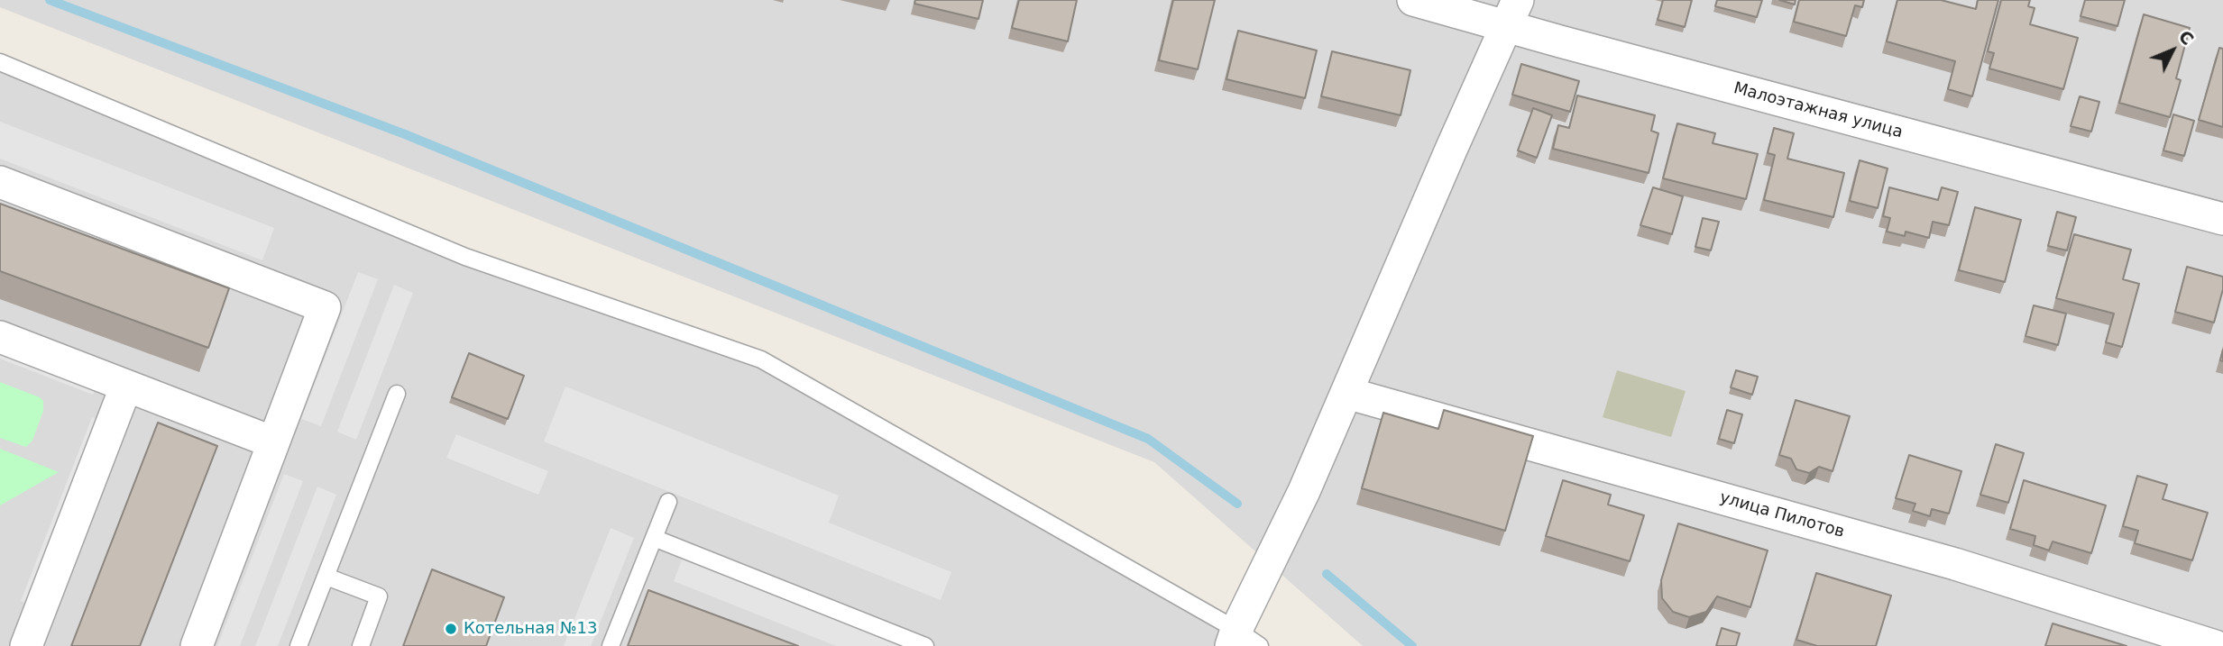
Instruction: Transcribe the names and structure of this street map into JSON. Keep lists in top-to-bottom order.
{
  "streets": {
    "street": ["Малоэтажная улица", "улица Пилотов"]
  },
  "places": ["Котельная №13"],
  "north": "top right"
}
